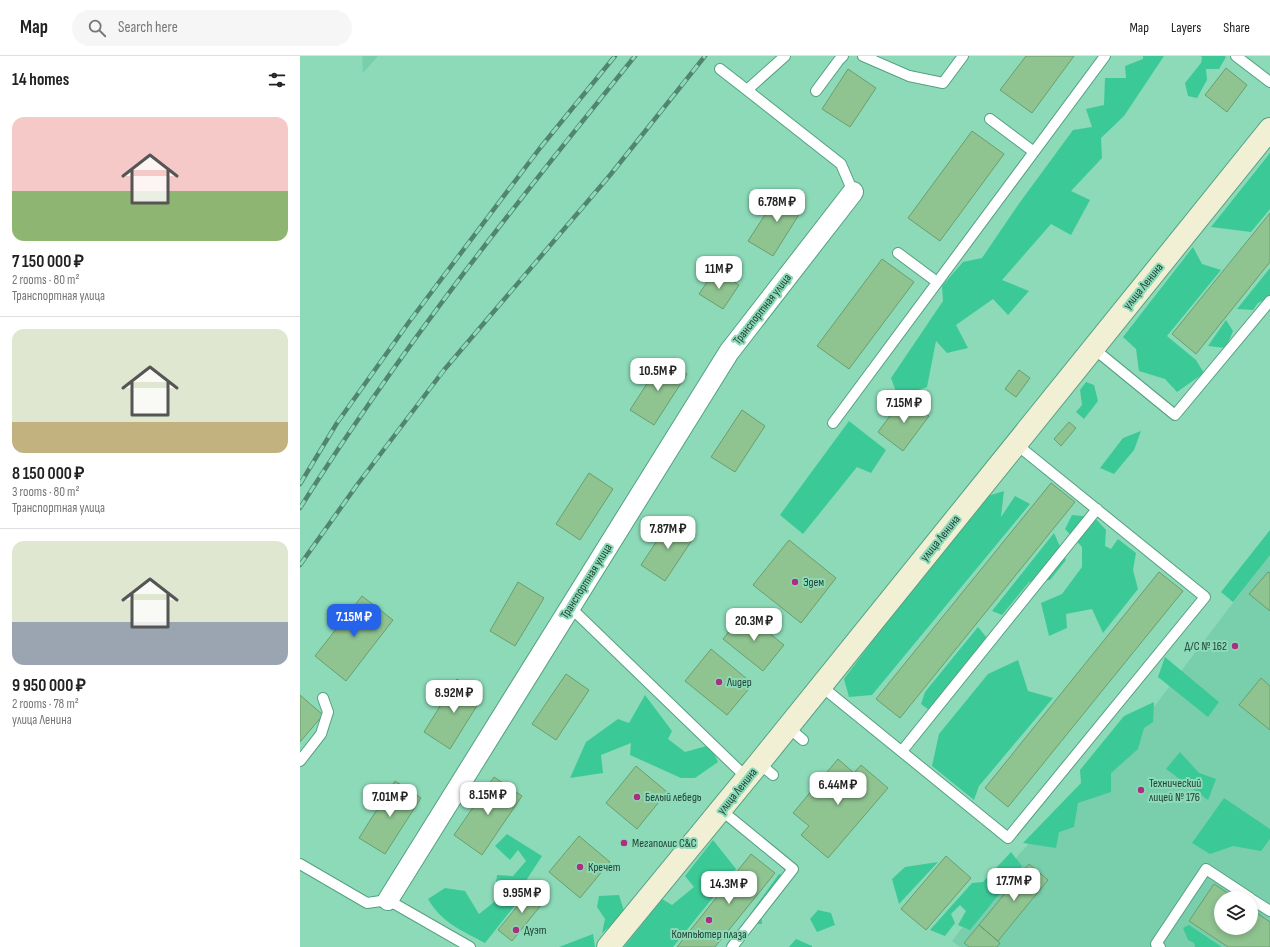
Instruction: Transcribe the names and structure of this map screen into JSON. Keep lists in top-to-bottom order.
{
  "streets": {
    "main road": ["улица Ленина"],
    "street": ["Транспортная улица"]
  },
  "places": [
    "Эдем",
    "Д/С № 162",
    "Лидер",
    "Технический лицей № 176",
    "Белый лебедь",
    "Мегаполис C&С",
    "Кречет",
    "Компьютер плаза",
    "Дуэт"
  ],
  "page": {
    "header": "Map",
    "search": "Search here",
    "nav": ["Map", "Layers", "Share"],
    "heading": "14 homes",
    "list": [
      {
        "name": "7 150 000 ₽",
        "note": "2 rooms · 80 m² · Транспортная улица"
      },
      {
        "name": "8 150 000 ₽",
        "note": "3 rooms · 80 m² · Транспортная улица"
      },
      {
        "name": "9 950 000 ₽",
        "note": "2 rooms · 78 m² · улица Ленина"
      }
    ],
    "price": [
      "6.78M ₽",
      "11M ₽",
      "10.5M ₽",
      "7.15M ₽",
      "7.87M ₽",
      "7.15M ₽",
      "20.3M ₽",
      "8.92M ₽",
      "6.44M ₽",
      "8.15M ₽",
      "7.01M ₽",
      "17.7M ₽",
      "14.3M ₽",
      "9.95M ₽"
    ]
  }
}
